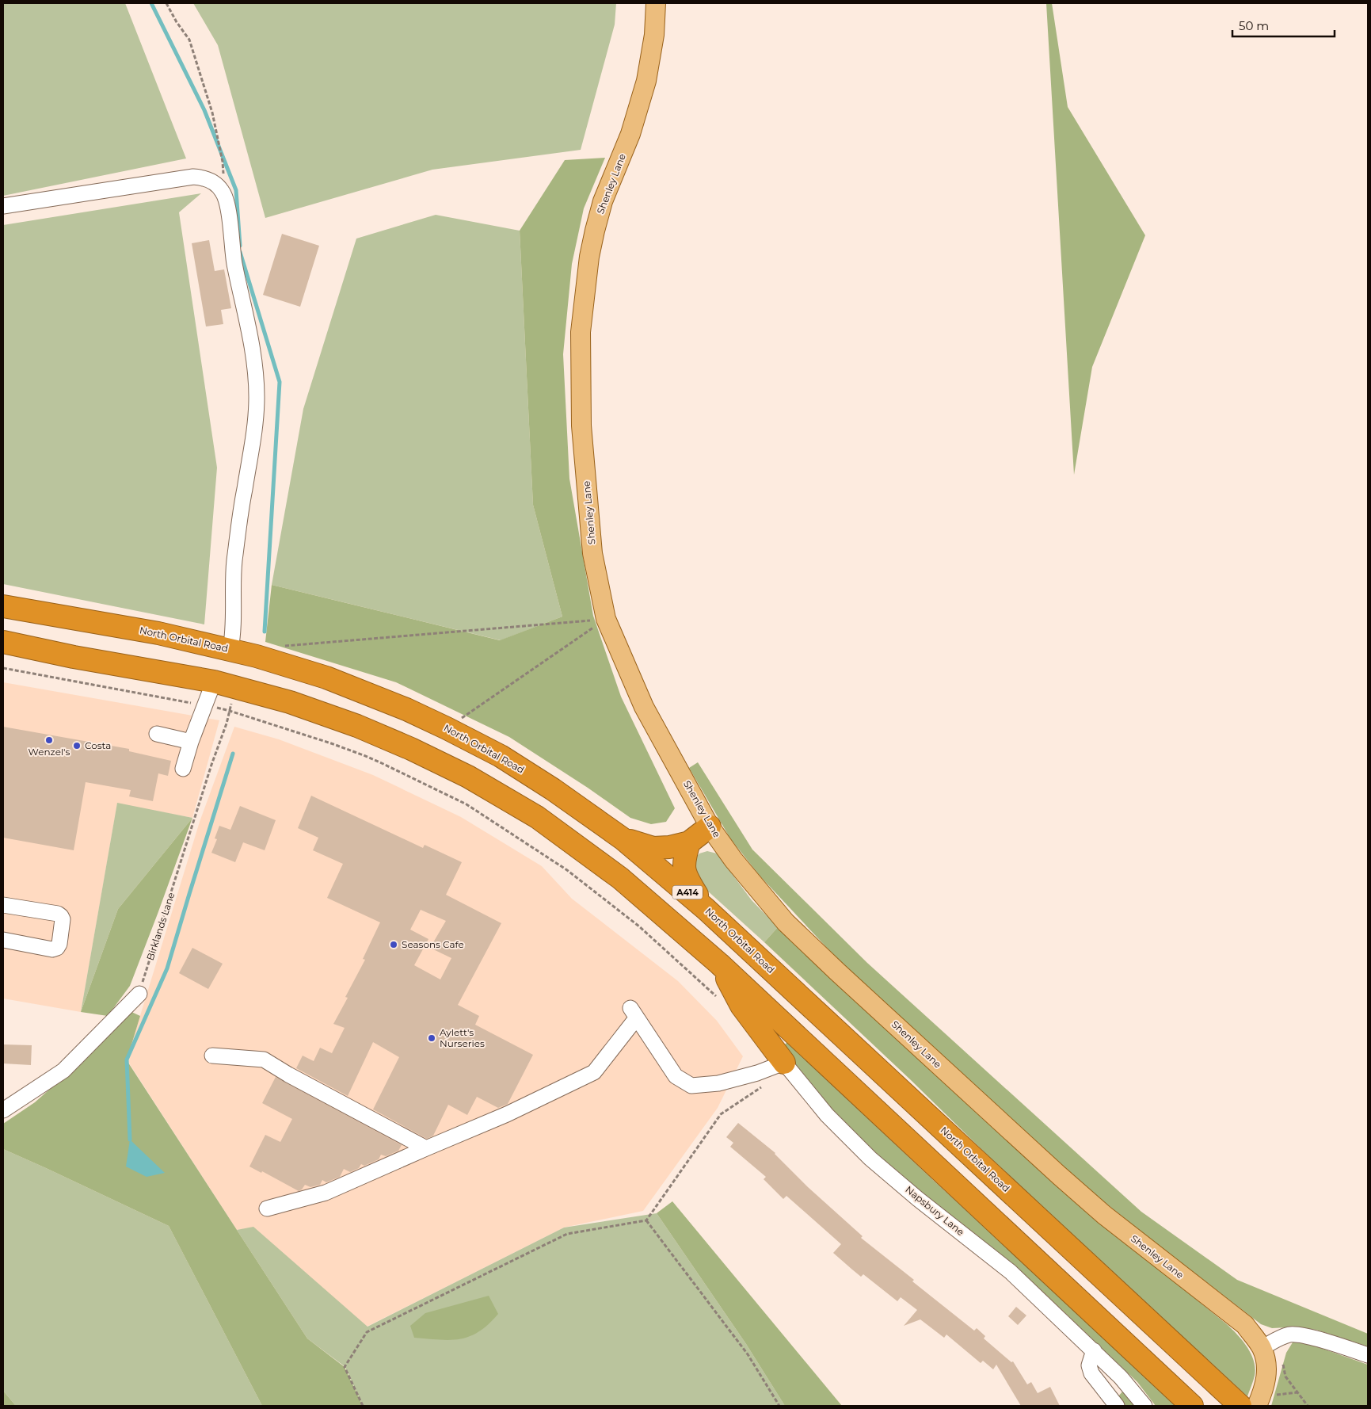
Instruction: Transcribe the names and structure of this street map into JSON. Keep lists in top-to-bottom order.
{
  "streets": {
    "highway": ["North Orbital Road", "A414"],
    "main road": ["Shenley Lane"],
    "street": ["Napsbury Lane"],
    "path": ["Birklands Lane"]
  },
  "places": [
    "Wenzel's",
    "Costa",
    "Seasons Cafe",
    "Aylett's Nurseries"
  ],
  "scale_bar": "50 m"
}
